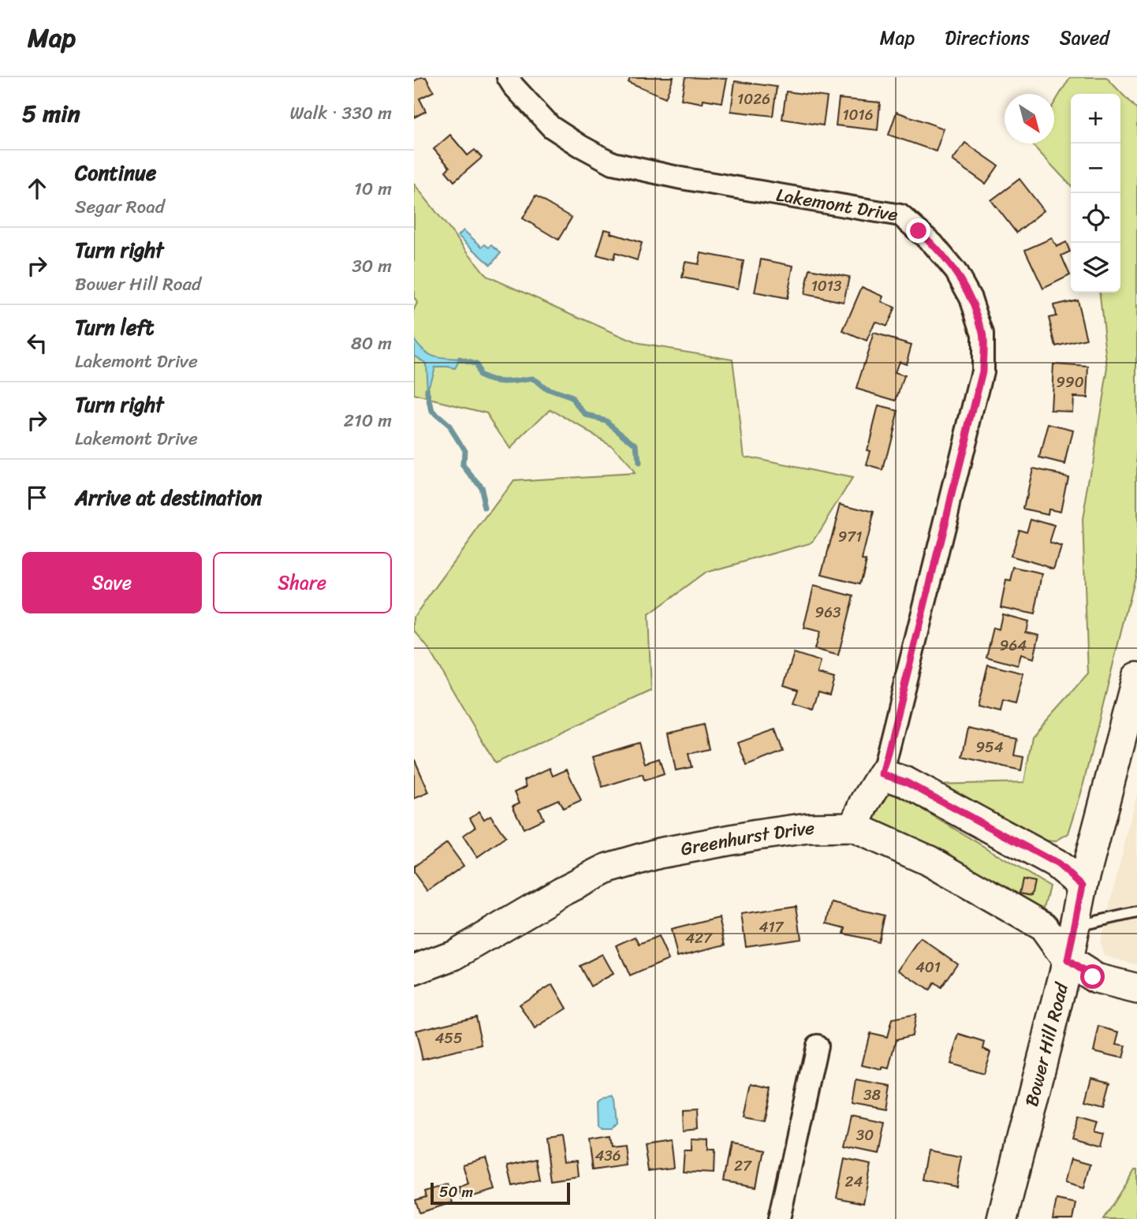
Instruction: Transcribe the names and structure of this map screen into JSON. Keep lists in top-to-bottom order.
{
  "streets": {
    "street": ["Lakemont Drive", "Greenhurst Drive", "Bower Hill Road"]
  },
  "crossings": [
    ["Lakemont Drive", "Greenhurst Drive"],
    ["Greenhurst Drive", "Bower Hill Road"]
  ],
  "house_numbers": [
    "1026",
    "1016",
    "1013",
    "990",
    "971",
    "963",
    "964",
    "954",
    "417",
    "427",
    "401",
    "455",
    "38",
    "30",
    "436",
    "27",
    "24"
  ],
  "scale_bar": "50 m",
  "north": "bottom right",
  "page": {
    "header": "Map",
    "nav": ["Map", "Directions", "Saved"],
    "heading": ["5 min", "Walk · 330 m"],
    "map_buttons": ["+", "−"],
    "list": [
      ["Continue", "Segar Road", "10 m"],
      ["Turn right", "Bower Hill Road", "30 m"],
      ["Turn left", "Lakemont Drive", "80 m"],
      ["Turn right", "Lakemont Drive", "210 m"],
      "Arrive at destination"
    ],
    "buttons": ["Save", "Share"],
    "scale": "50 m"
  }
}
